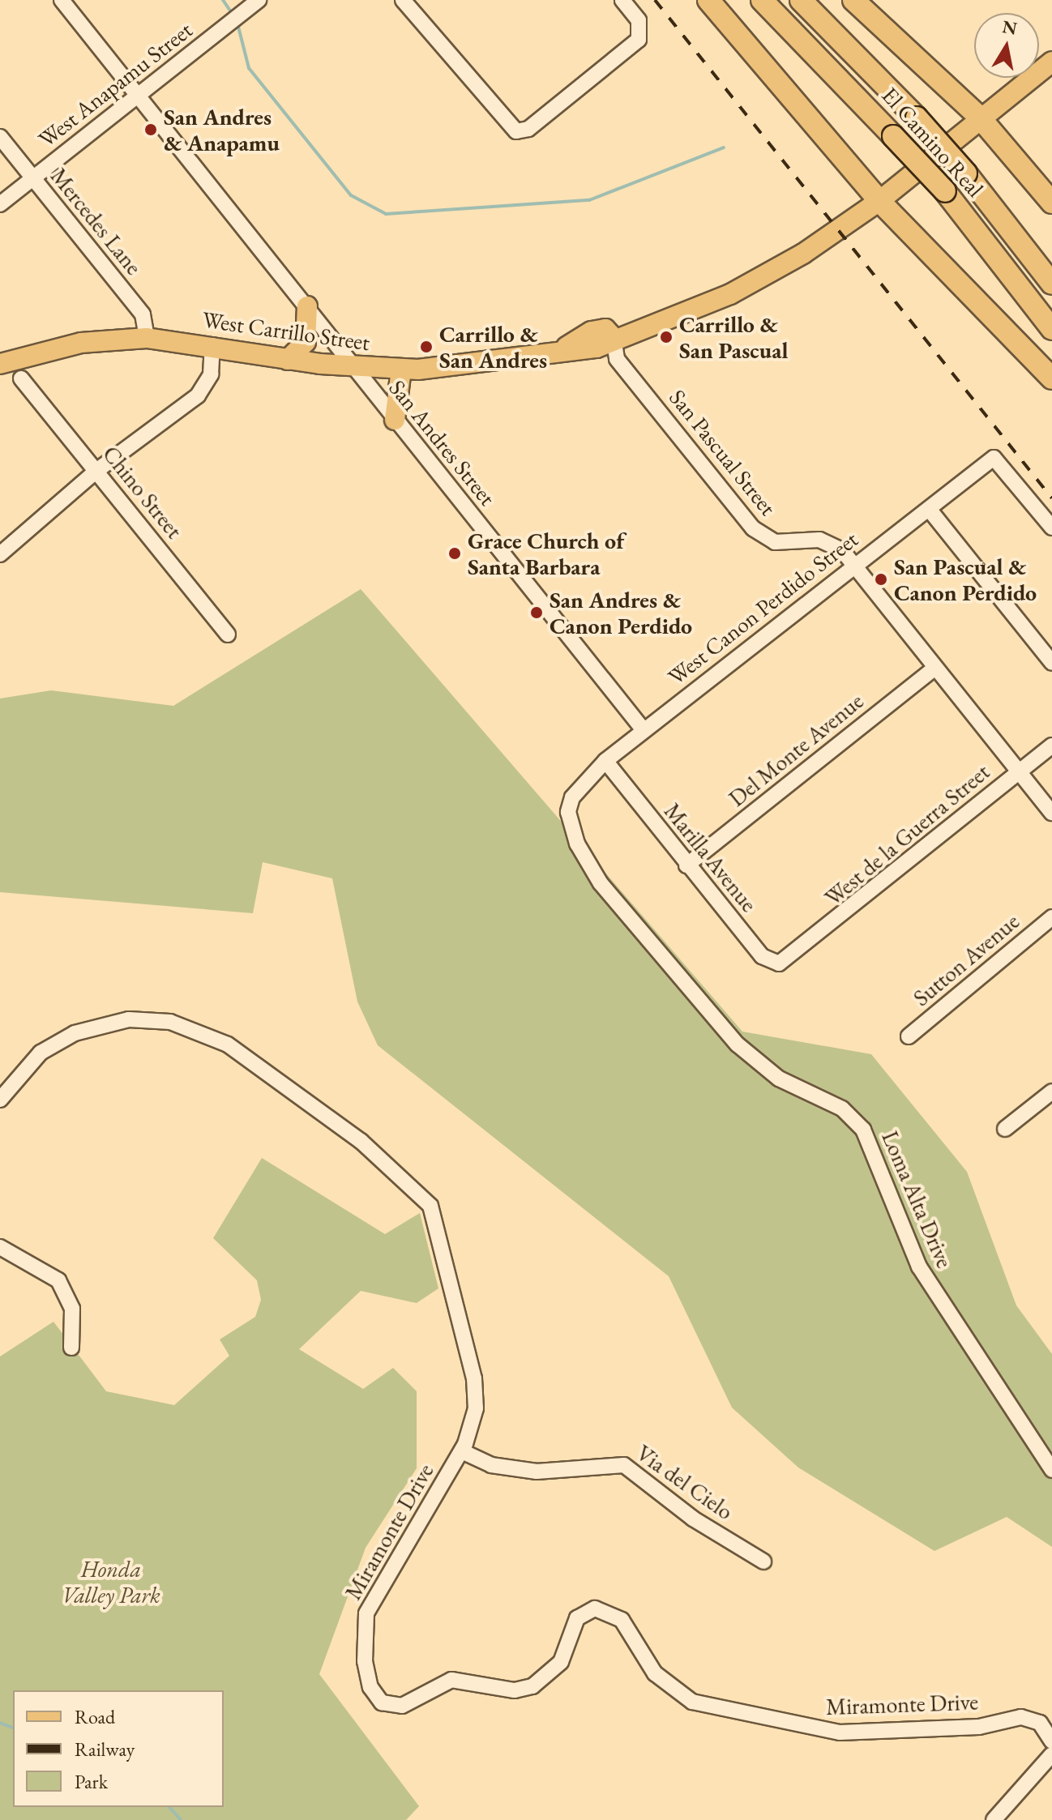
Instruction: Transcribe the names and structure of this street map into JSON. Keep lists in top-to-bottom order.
{
  "streets": {
    "highway": ["El Camino Real"],
    "main road": ["West Carrillo Street"],
    "street": [
      "West Anapamu Street",
      "Mercedes Lane",
      "San Andres Street",
      "San Pascual Street",
      "Chino Street",
      "West Canon Perdido Street",
      "Del Monte Avenue",
      "West de la Guerra Street",
      "Marilla Avenue",
      "Sutton Avenue",
      "Loma Alta Drive",
      "Via del Cielo",
      "Miramonte Drive"
    ]
  },
  "crossings": [
    ["West Anapamu Street", "Mercedes Lane"],
    ["West Anapamu Street", "San Andres Street"],
    ["Mercedes Lane", "West Carrillo Street"],
    ["West Carrillo Street", "San Andres Street"],
    ["West Carrillo Street", "San Pascual Street"],
    ["San Andres Street", "West Canon Perdido Street"],
    ["San Pascual Street", "West Canon Perdido Street"],
    ["San Pascual Street", "Del Monte Avenue"],
    ["San Pascual Street", "West de la Guerra Street"],
    ["West Canon Perdido Street", "Marilla Avenue"],
    ["West Canon Perdido Street", "Loma Alta Drive"],
    ["Del Monte Avenue", "Marilla Avenue"],
    ["West de la Guerra Street", "Marilla Avenue"],
    ["Via del Cielo", "Miramonte Drive"]
  ],
  "parks": ["Honda Valley Park"],
  "places": [
    "San Andres & Anapamu",
    "Carrillo & San Pascual",
    "Carrillo & San Andres",
    "Grace Church of Santa Barbara",
    "San Pascual & Canon Perdido",
    "San Andres & Canon Perdido"
  ],
  "legend": ["Road", "Railway", "Park"],
  "north": "top"
}
